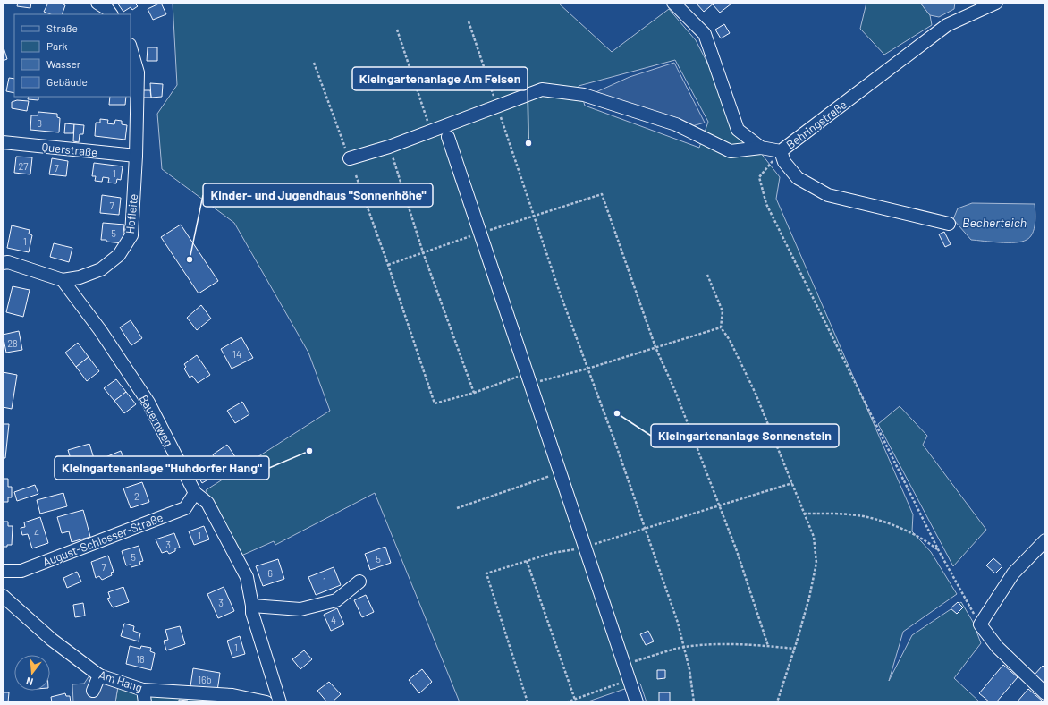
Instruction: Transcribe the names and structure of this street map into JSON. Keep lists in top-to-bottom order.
{
  "streets": {
    "street": [
      "Behringstraße",
      "Querstraße",
      "Hofleite",
      "Bauernweg",
      "August-Schlosser-Straße",
      "Am Hang"
    ]
  },
  "crossings": [
    ["Querstraße", "Hofleite"],
    ["Hofleite", "Bauernweg"],
    ["Bauernweg", "August-Schlosser-Straße"]
  ],
  "water": ["Becherteich"],
  "places": [
    "Kleingartenanlage Am Felsen",
    "Kinder- und Jugendhaus \"Sonnenhöhe\"",
    "Kleingartenanlage Sonnenstein",
    "Kleingartenanlage \"Huhdorfer Hang\""
  ],
  "house_numbers": [
    "8",
    "27",
    "7",
    "1",
    "7",
    "5",
    "1",
    "28",
    "14",
    "2",
    "4",
    "1",
    "3",
    "5",
    "5",
    "7",
    "6",
    "1",
    "3",
    "4",
    "1",
    "18",
    "16b"
  ],
  "legend": [
    "Straße",
    "Park",
    "Wasser",
    "Gebäude"
  ],
  "north": "bottom"
}
